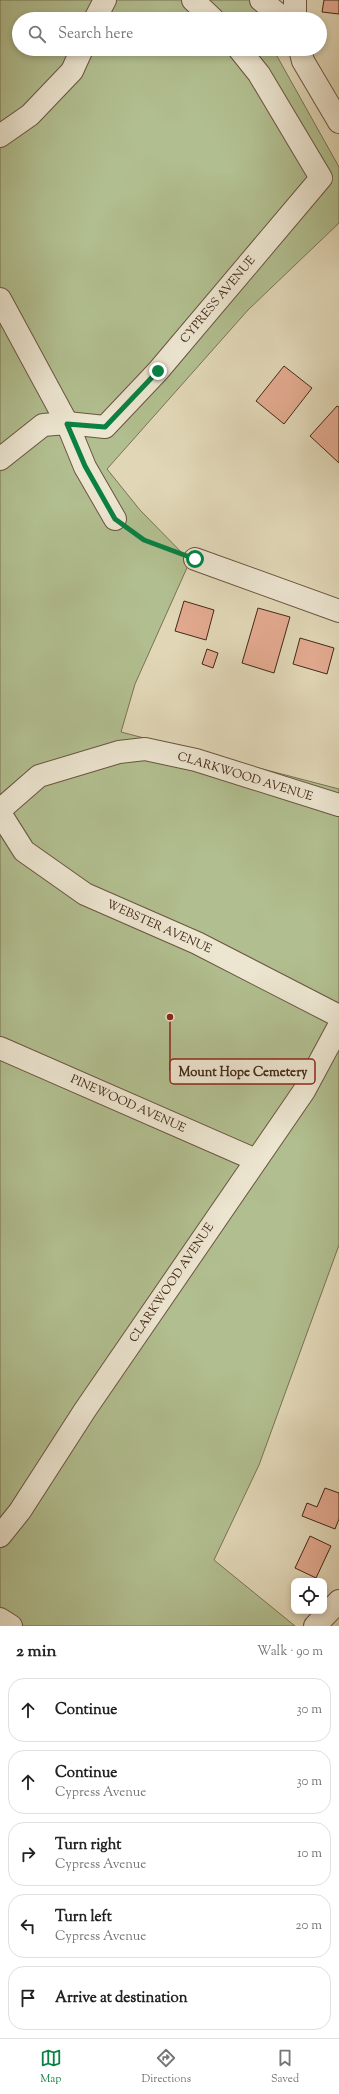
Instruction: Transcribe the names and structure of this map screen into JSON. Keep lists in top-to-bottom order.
{
  "streets": {
    "street": [
      "CYPRESS AVENUE",
      "CLARKWOOD AVENUE",
      "WEBSTER AVENUE",
      "PINEWOOD AVENUE"
    ]
  },
  "crossings": [
    ["CLARKWOOD AVENUE", "WEBSTER AVENUE"],
    ["CLARKWOOD AVENUE", "PINEWOOD AVENUE"]
  ],
  "places": ["Mount Hope Cemetery"],
  "page": {
    "search": "Search here",
    "heading": ["2 min", "Walk · 90 m"],
    "list": [
      ["Continue", "30 m"],
      ["Continue", "Cypress Avenue", "30 m"],
      ["Turn right", "Cypress Avenue", "10 m"],
      ["Turn left", "Cypress Avenue", "20 m"],
      "Arrive at destination"
    ],
    "nav": ["Map", "Directions", "Saved"]
  }
}
